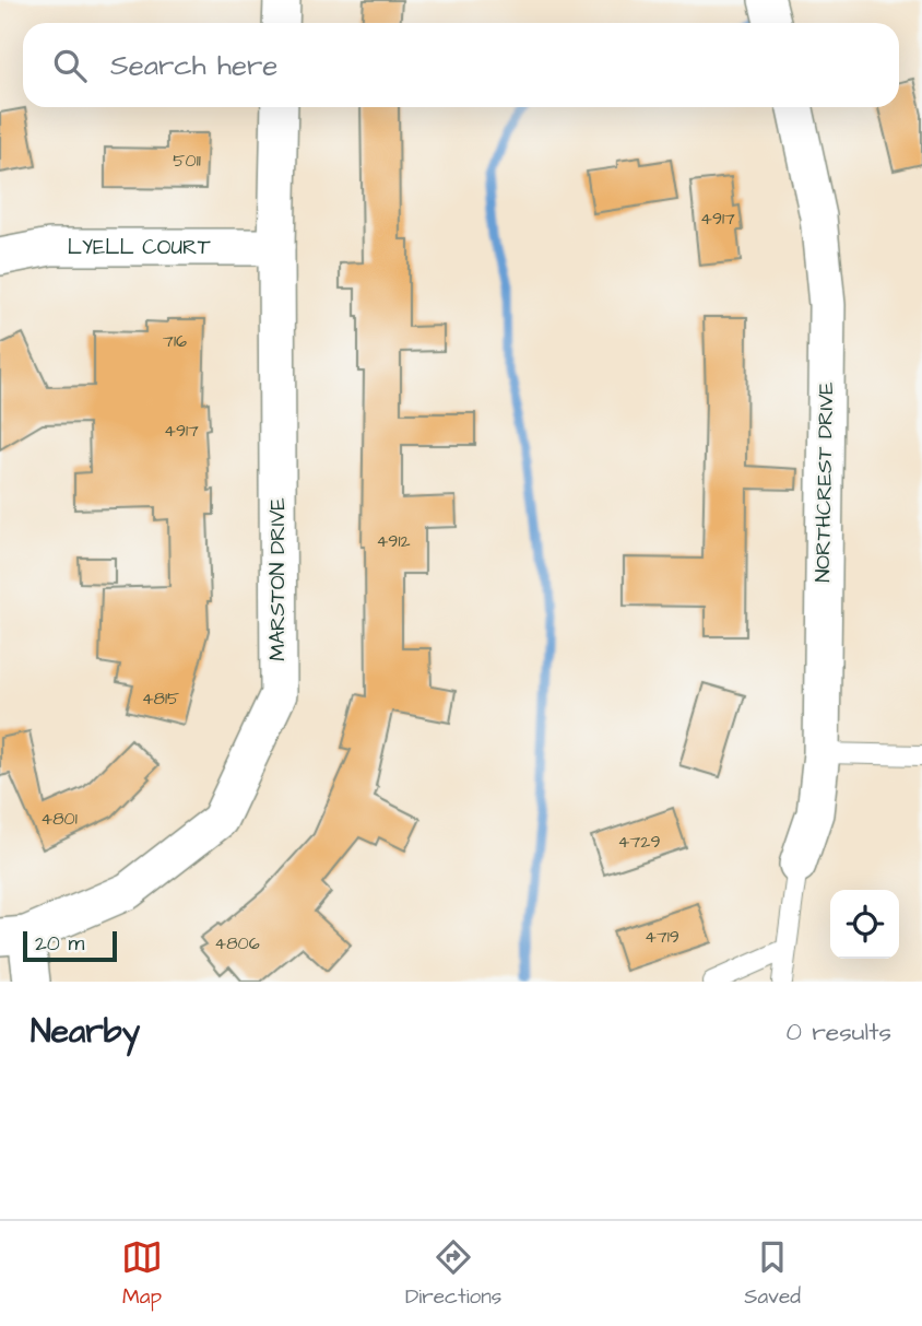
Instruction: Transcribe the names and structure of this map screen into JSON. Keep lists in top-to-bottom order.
{
  "streets": {
    "street": ["LYELL COURT", "NORTHCREST DRIVE", "MARSTON DRIVE"]
  },
  "crossings": [
    ["LYELL COURT", "MARSTON DRIVE"]
  ],
  "house_numbers": [
    "5011",
    "4917",
    "716",
    "4917",
    "4912",
    "4815",
    "4801",
    "4729",
    "4719",
    "4806"
  ],
  "scale_bar": "20 m",
  "page": {
    "search": "Search here",
    "scale": "20 m",
    "heading": ["Nearby", "0 results"],
    "nav": ["Map", "Directions", "Saved"]
  }
}
